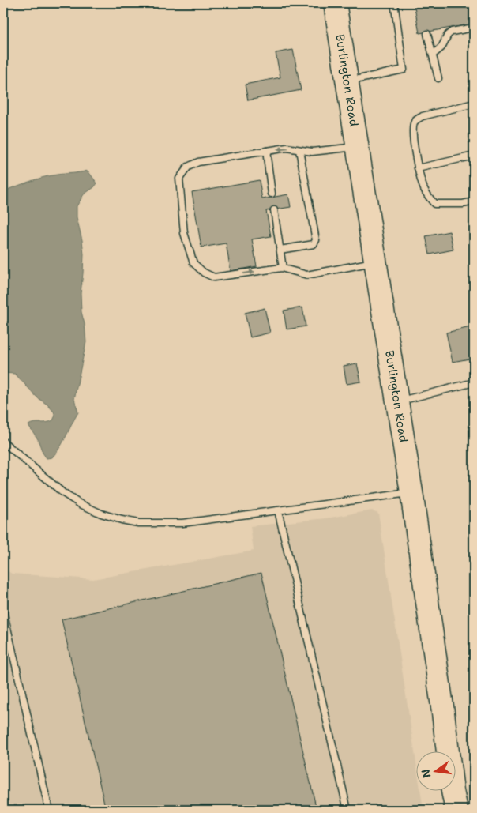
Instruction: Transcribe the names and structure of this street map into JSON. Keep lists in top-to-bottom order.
{
  "streets": {
    "highway": ["Burlington Road"]
  },
  "north": "left"
}
